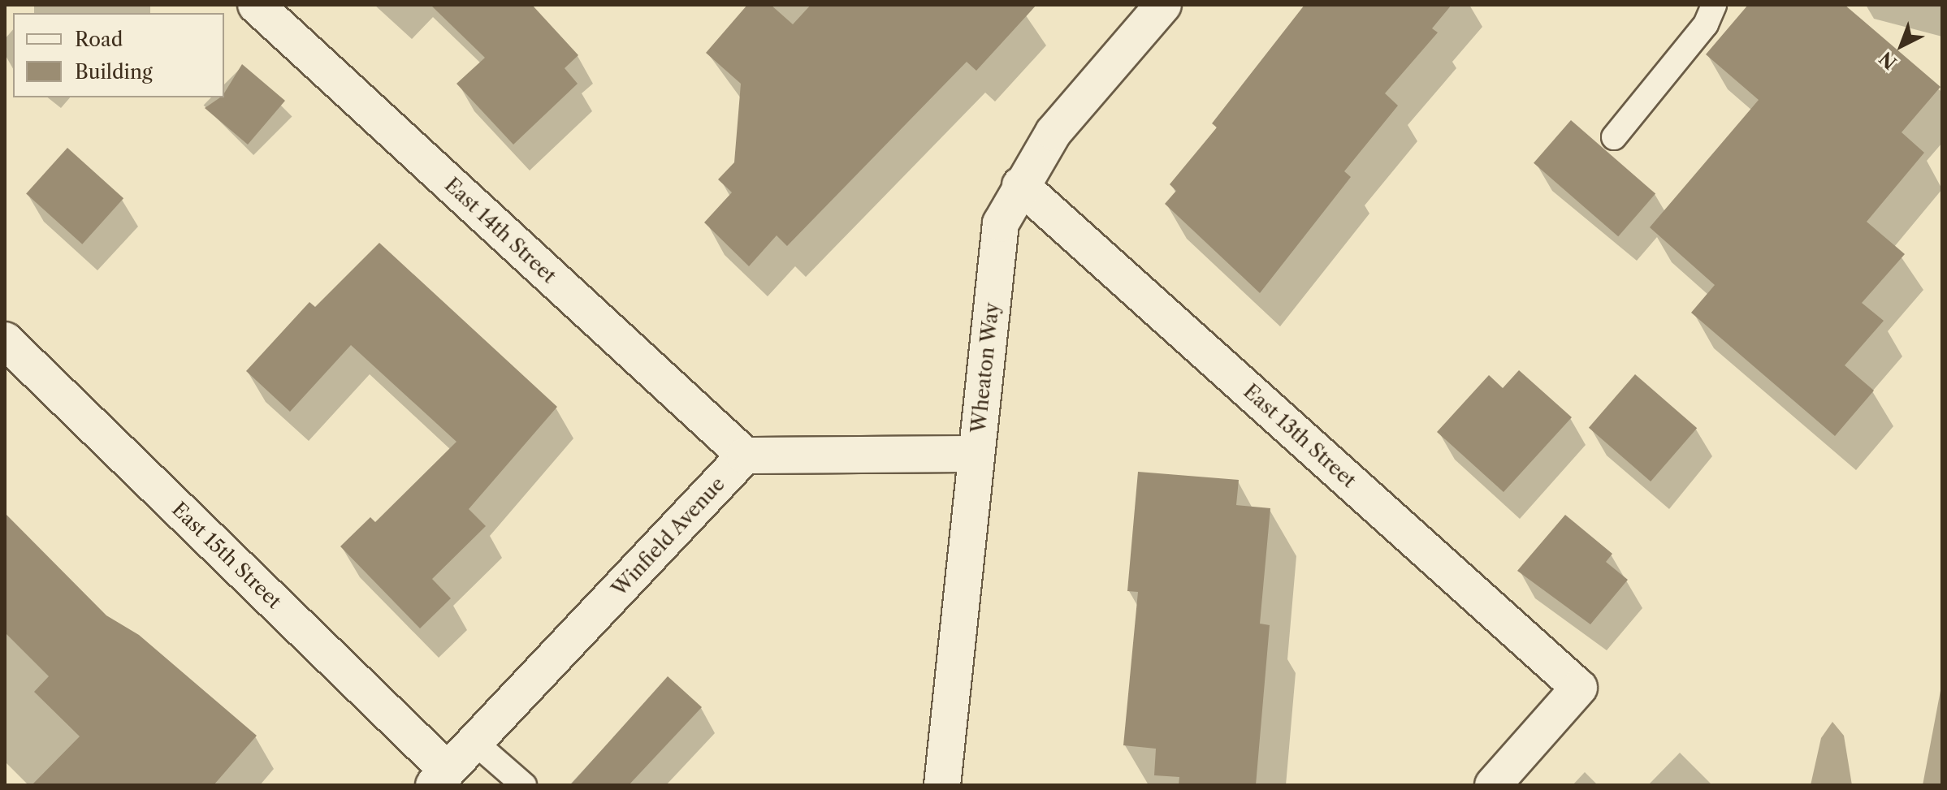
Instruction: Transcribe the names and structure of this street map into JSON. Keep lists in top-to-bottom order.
{
  "streets": {
    "street": [
      "East 14th Street",
      "Wheaton Way",
      "East 13th Street",
      "Winfield Avenue",
      "East 15th Street"
    ]
  },
  "crossings": [
    ["East 14th Street", "Winfield Avenue"],
    ["Wheaton Way", "East 13th Street"],
    ["Winfield Avenue", "East 15th Street"]
  ],
  "legend": ["Road", "Building"],
  "north": "bottom left"
}
